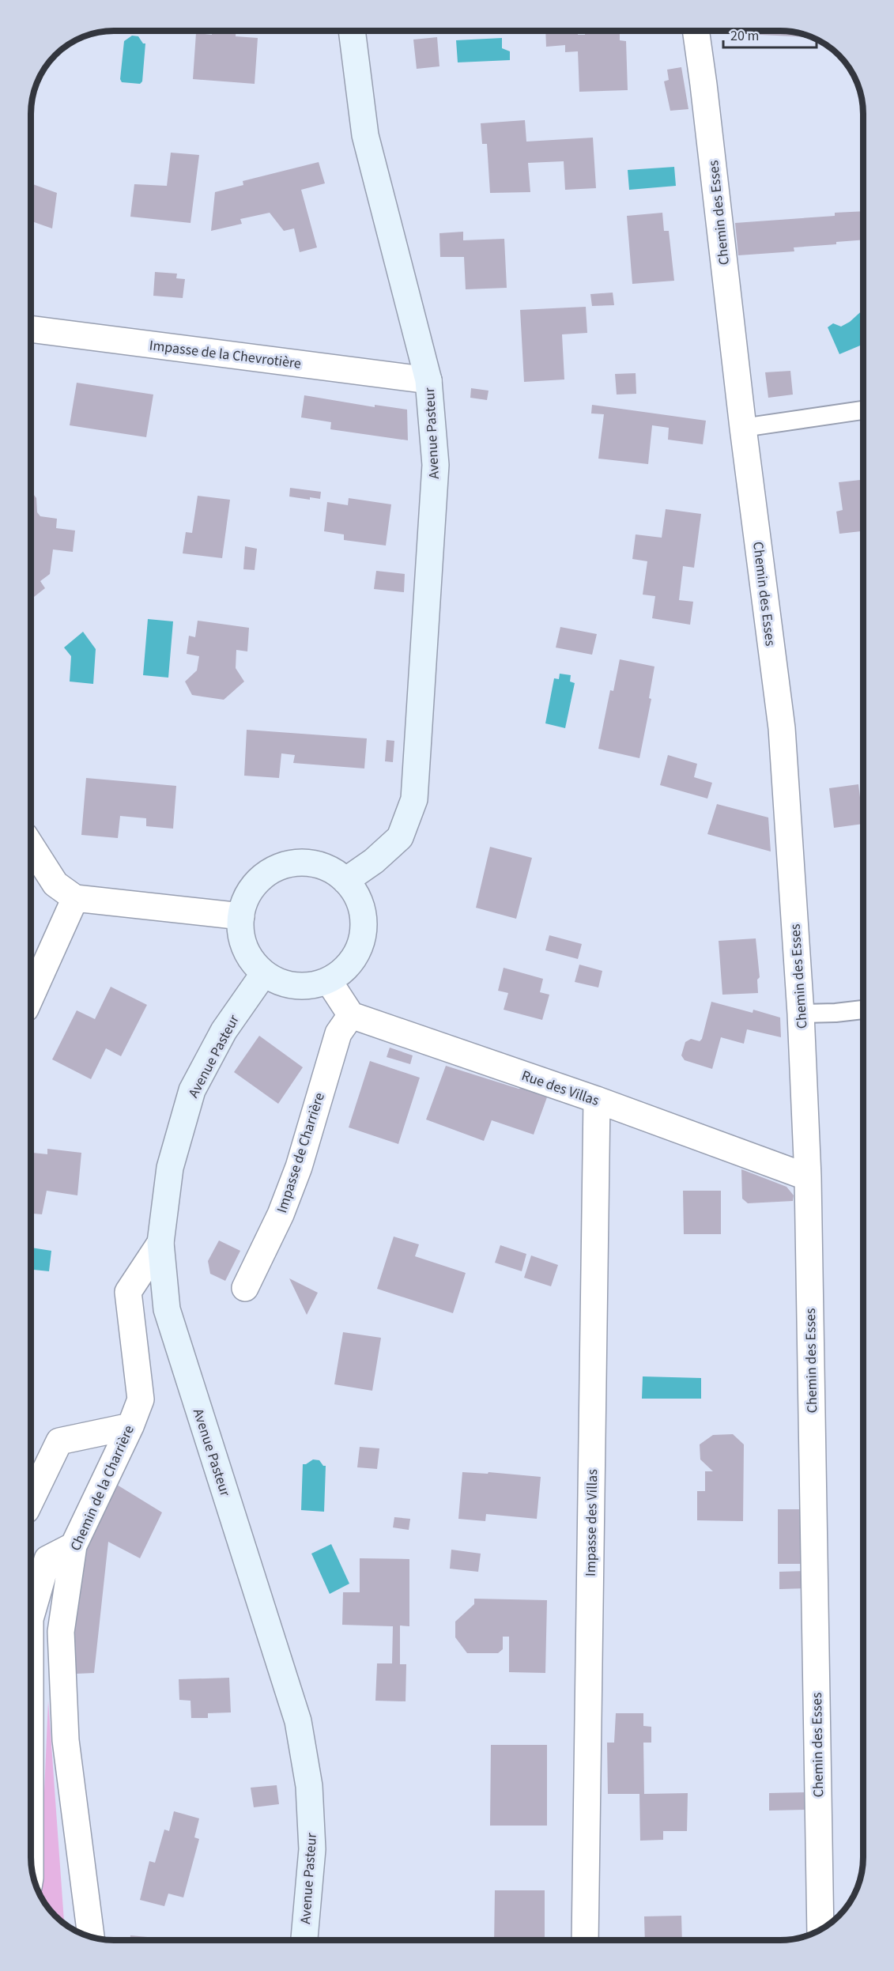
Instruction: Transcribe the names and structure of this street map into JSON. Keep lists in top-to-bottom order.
{
  "streets": {
    "main road": ["Avenue Pasteur"],
    "street": [
      "Chemin des Esses",
      "Impasse de la Chevrotière",
      "Rue des Villas",
      "Impasse de Charrière",
      "Chemin de la Charrière",
      "Impasse des Villas"
    ]
  },
  "crossings": [
    ["Chemin des Esses", "Rue des Villas"],
    ["Impasse de la Chevrotière", "Avenue Pasteur"],
    ["Avenue Pasteur", "Chemin de la Charrière"],
    ["Rue des Villas", "Impasse de Charrière"],
    ["Rue des Villas", "Impasse des Villas"]
  ],
  "scale_bar": "20 m"
}
